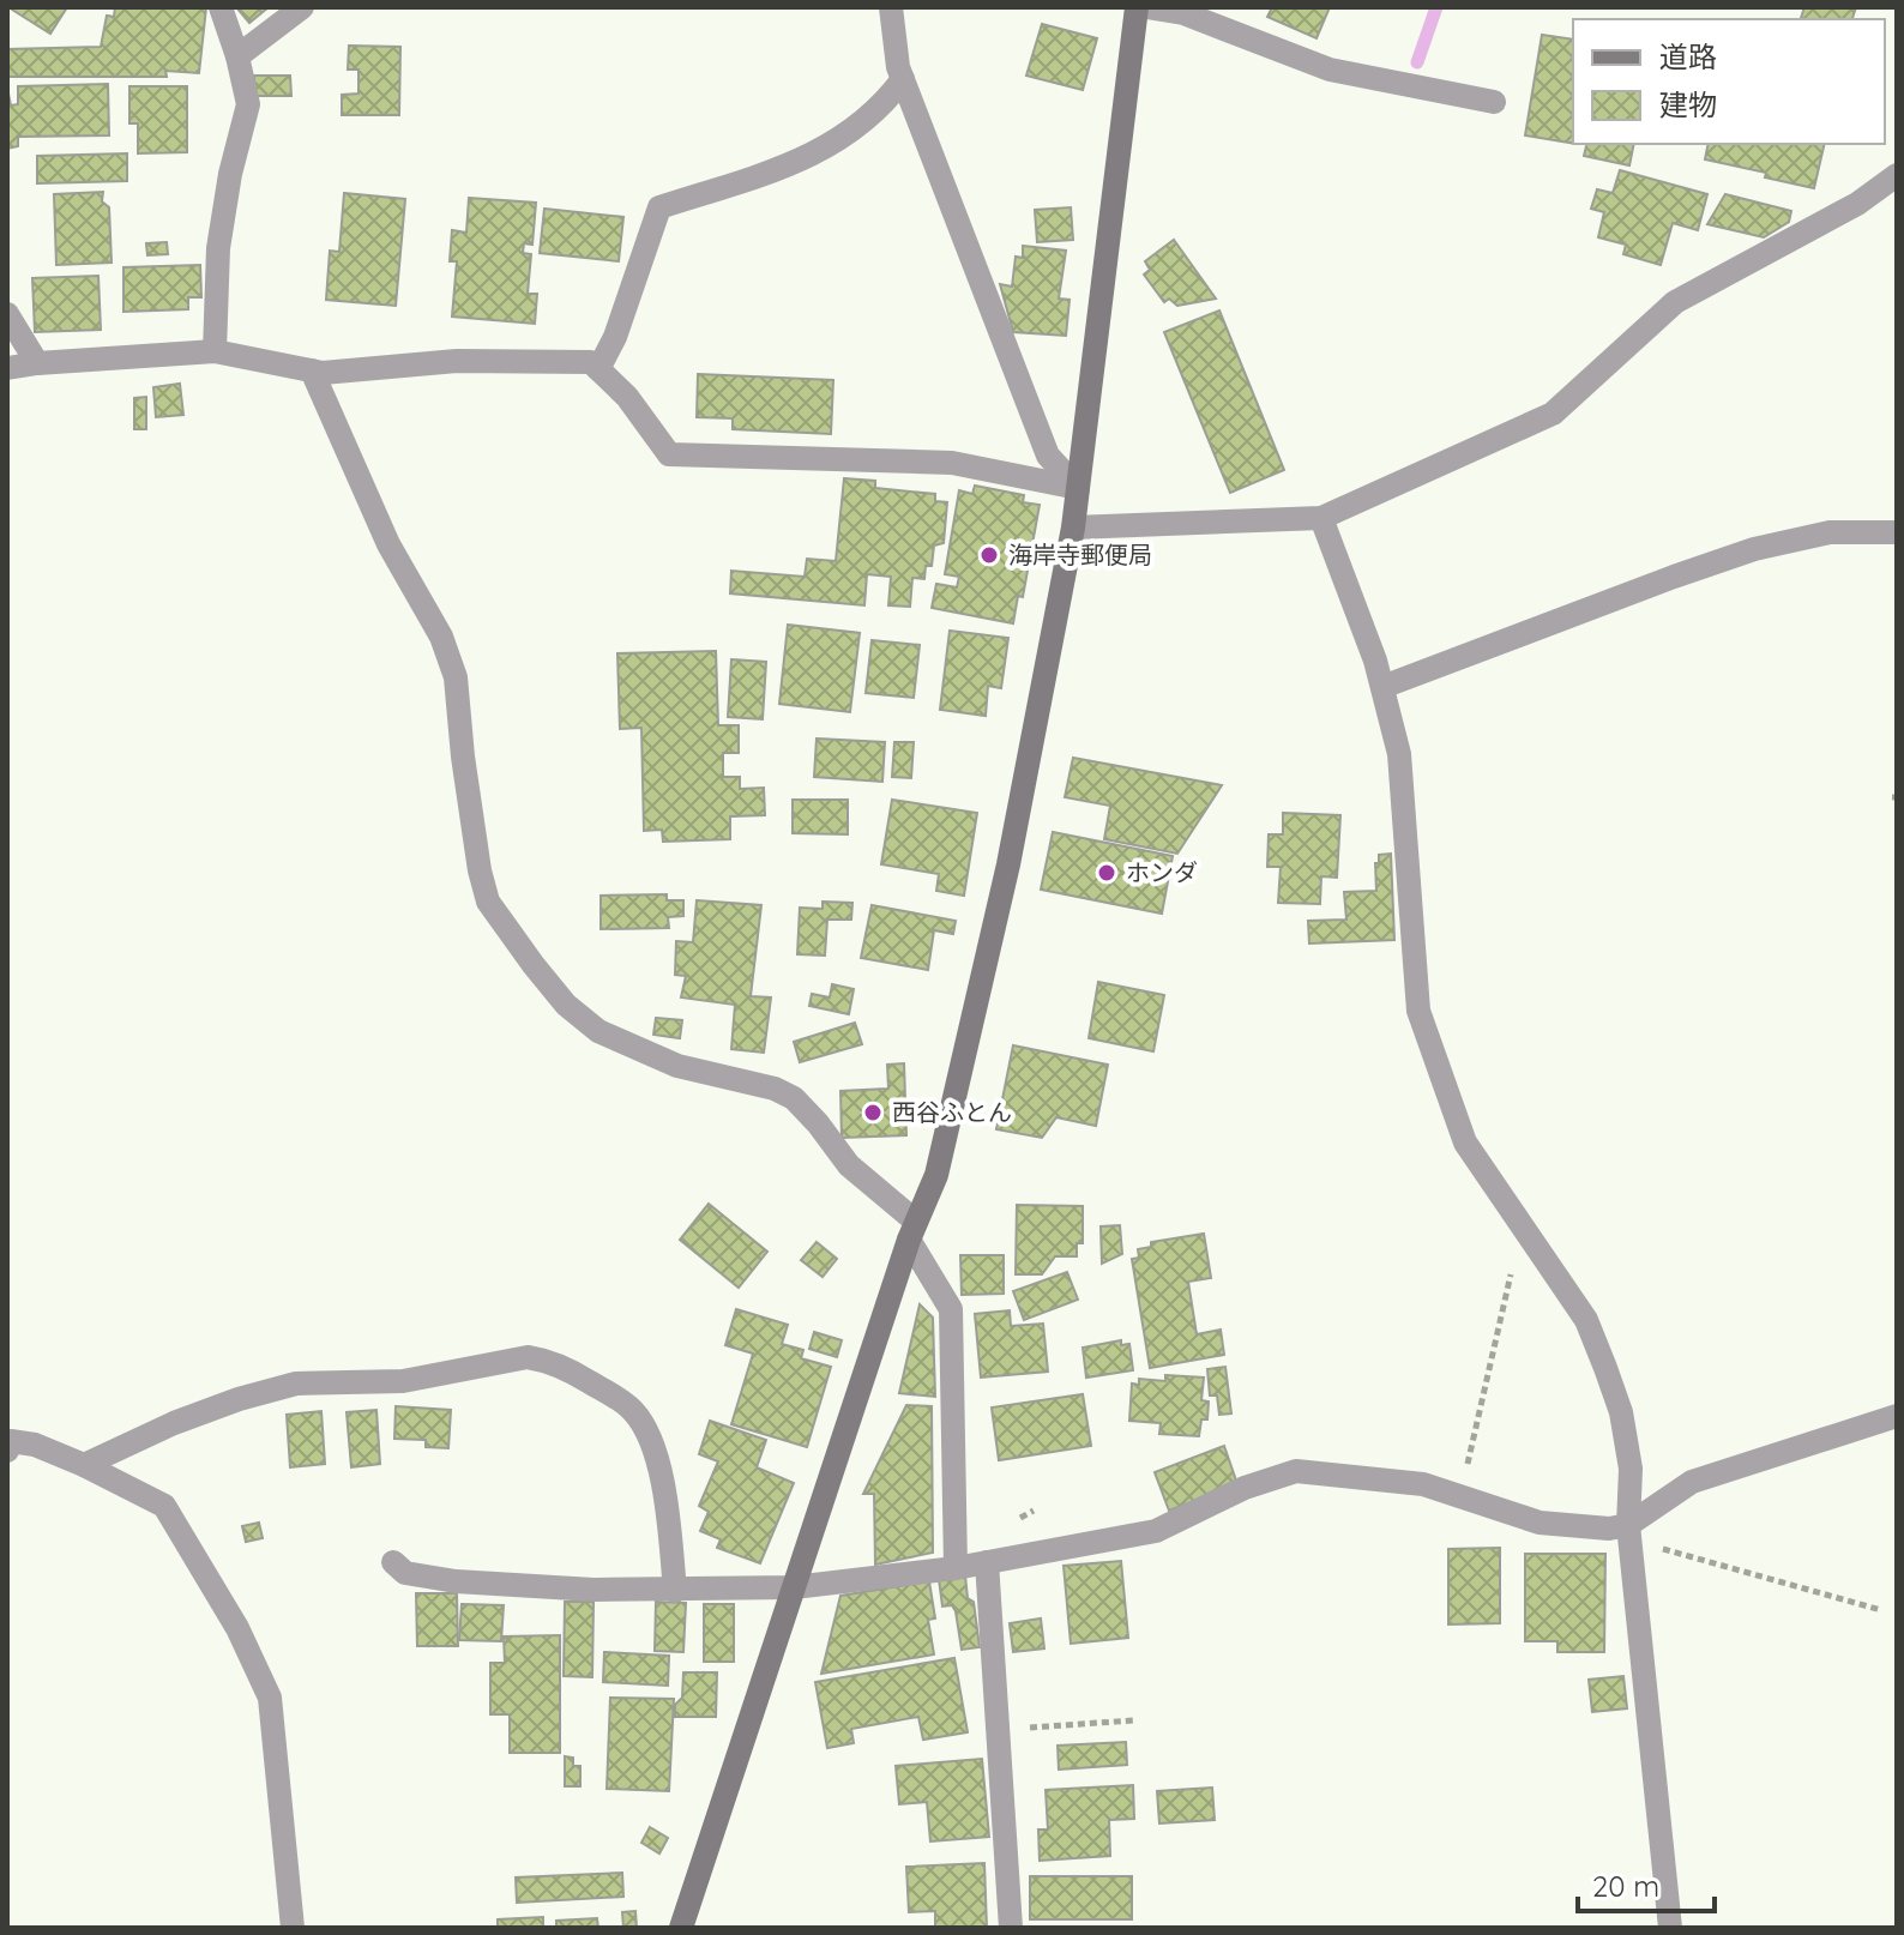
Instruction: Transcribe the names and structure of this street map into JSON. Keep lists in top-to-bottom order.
{
  "places": ["海岸寺郵便局", "ホンダ", "西谷ふとん"],
  "legend": ["道路", "建物"],
  "scale_bar": "20 m"
}
